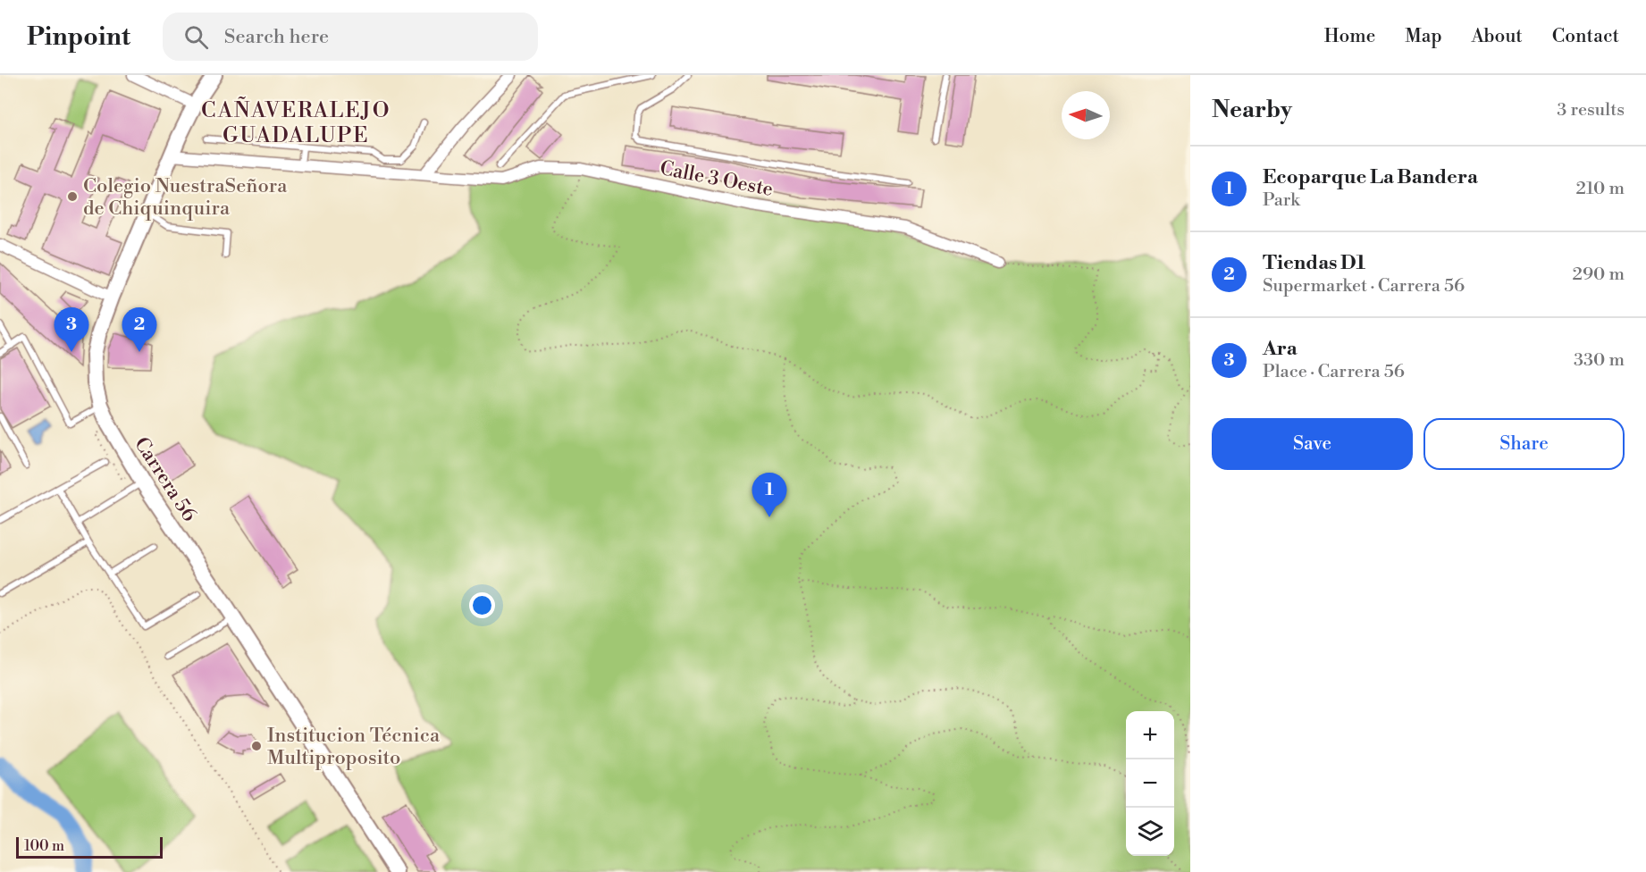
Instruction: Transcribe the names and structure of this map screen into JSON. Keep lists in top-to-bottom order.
{
  "streets": {
    "street": ["Calle 3 Oeste", "Carrera 56"]
  },
  "crossings": [
    ["Calle 3 Oeste", "Carrera 56"]
  ],
  "districts": ["CAÑAVERALEJO GUADALUPE"],
  "places": ["Colegio NuestraSeñora de Chiquinquira", "Institucion Técnica Multiproposito"],
  "scale_bar": "100 m",
  "north": "left",
  "page": {
    "header": "Pinpoint",
    "search": "Search here",
    "nav": [
      "Home",
      "Map",
      "About",
      "Contact"
    ],
    "heading": ["Nearby", "3 results"],
    "list": [
      {
        "mark": "1",
        "name": "Ecoparque La Bandera",
        "note": "Park",
        "value": "210 m"
      },
      {
        "mark": "2",
        "name": "Tiendas D1",
        "note": "Supermarket · Carrera 56",
        "value": "290 m"
      },
      {
        "mark": "3",
        "name": "Ara",
        "note": "Place · Carrera 56",
        "value": "330 m"
      }
    ],
    "pins": ["2", "3", "1"],
    "buttons": ["Save", "Share"],
    "map_buttons": ["+", "−"],
    "scale": "100 m"
  }
}
